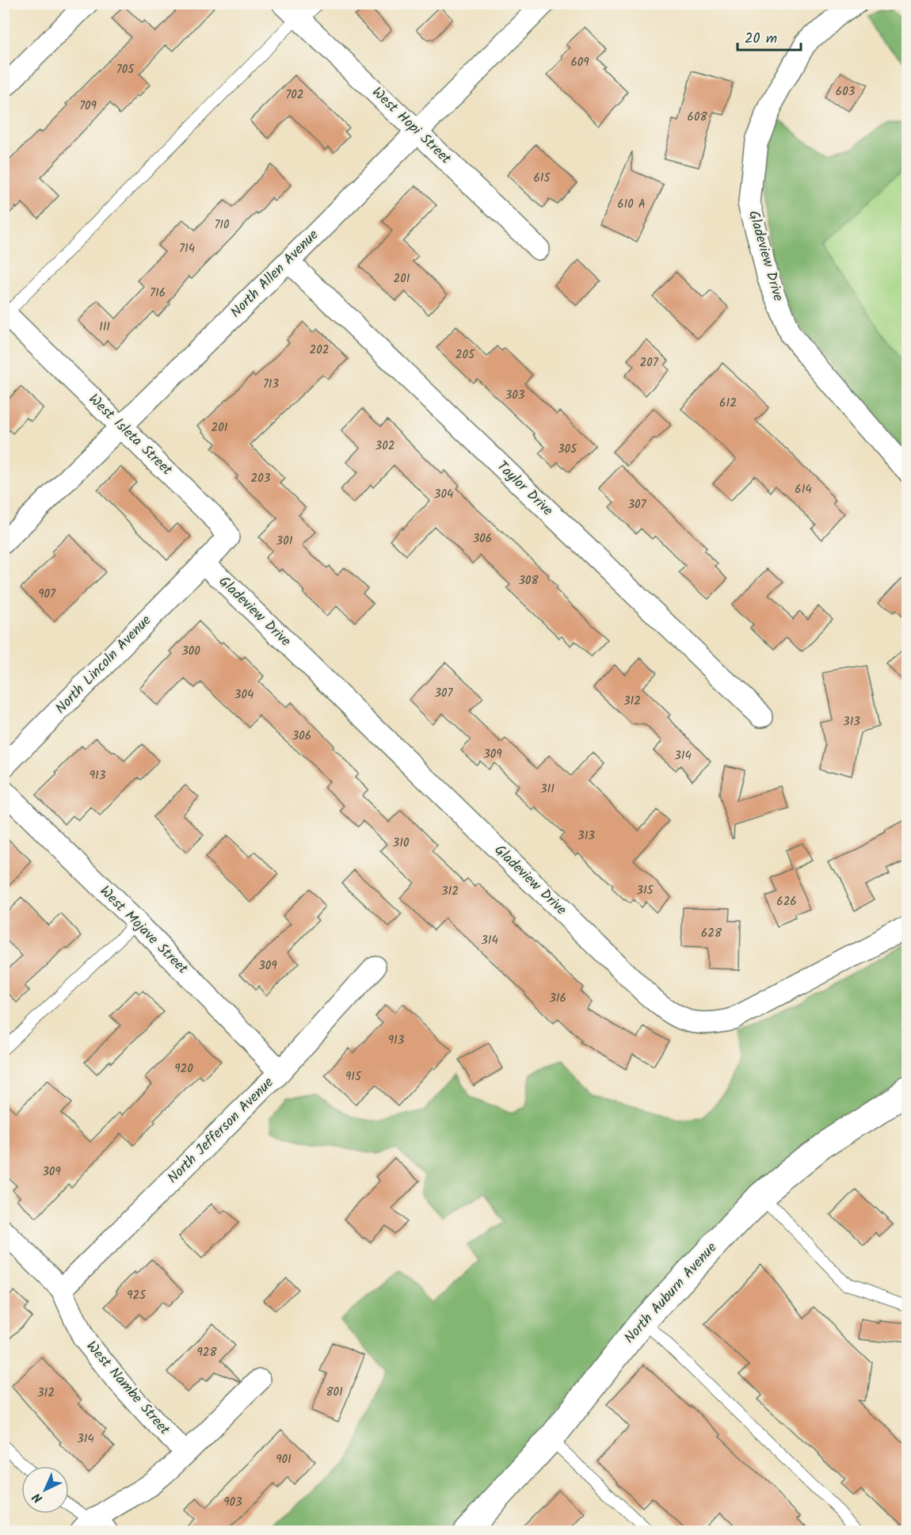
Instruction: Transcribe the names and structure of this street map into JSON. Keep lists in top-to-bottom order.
{
  "streets": {
    "main road": ["North Auburn Avenue"],
    "street": [
      "West Hopi Street",
      "Gladeview Drive",
      "North Allen Avenue",
      "West Isleta Street",
      "Taylor Drive",
      "North Lincoln Avenue",
      "West Mojave Street",
      "North Jefferson Avenue",
      "West Nambe Street"
    ]
  },
  "crossings": [
    ["West Hopi Street", "North Allen Avenue"],
    ["Gladeview Drive", "West Isleta Street"],
    ["Gladeview Drive", "North Lincoln Avenue"],
    ["North Allen Avenue", "West Isleta Street"],
    ["North Allen Avenue", "Taylor Drive"],
    ["West Isleta Street", "North Lincoln Avenue"],
    ["West Mojave Street", "North Jefferson Avenue"],
    ["North Jefferson Avenue", "West Nambe Street"]
  ],
  "house_numbers": [
    "609",
    "705",
    "603",
    "702",
    "709",
    "608",
    "615",
    "610 A",
    "710",
    "714",
    "201",
    "716",
    "111",
    "202",
    "205",
    "207",
    "713",
    "303",
    "612",
    "201",
    "302",
    "305",
    "203",
    "614",
    "304",
    "307",
    "306",
    "301",
    "308",
    "907",
    "300",
    "307",
    "304",
    "312",
    "313",
    "306",
    "309",
    "314",
    "913",
    "311",
    "313",
    "310",
    "315",
    "312",
    "626",
    "628",
    "314",
    "309",
    "316",
    "913",
    "920",
    "915",
    "309",
    "925",
    "928",
    "801",
    "312",
    "314",
    "901",
    "903"
  ],
  "scale_bar": "20 m",
  "north": "bottom left"
}
